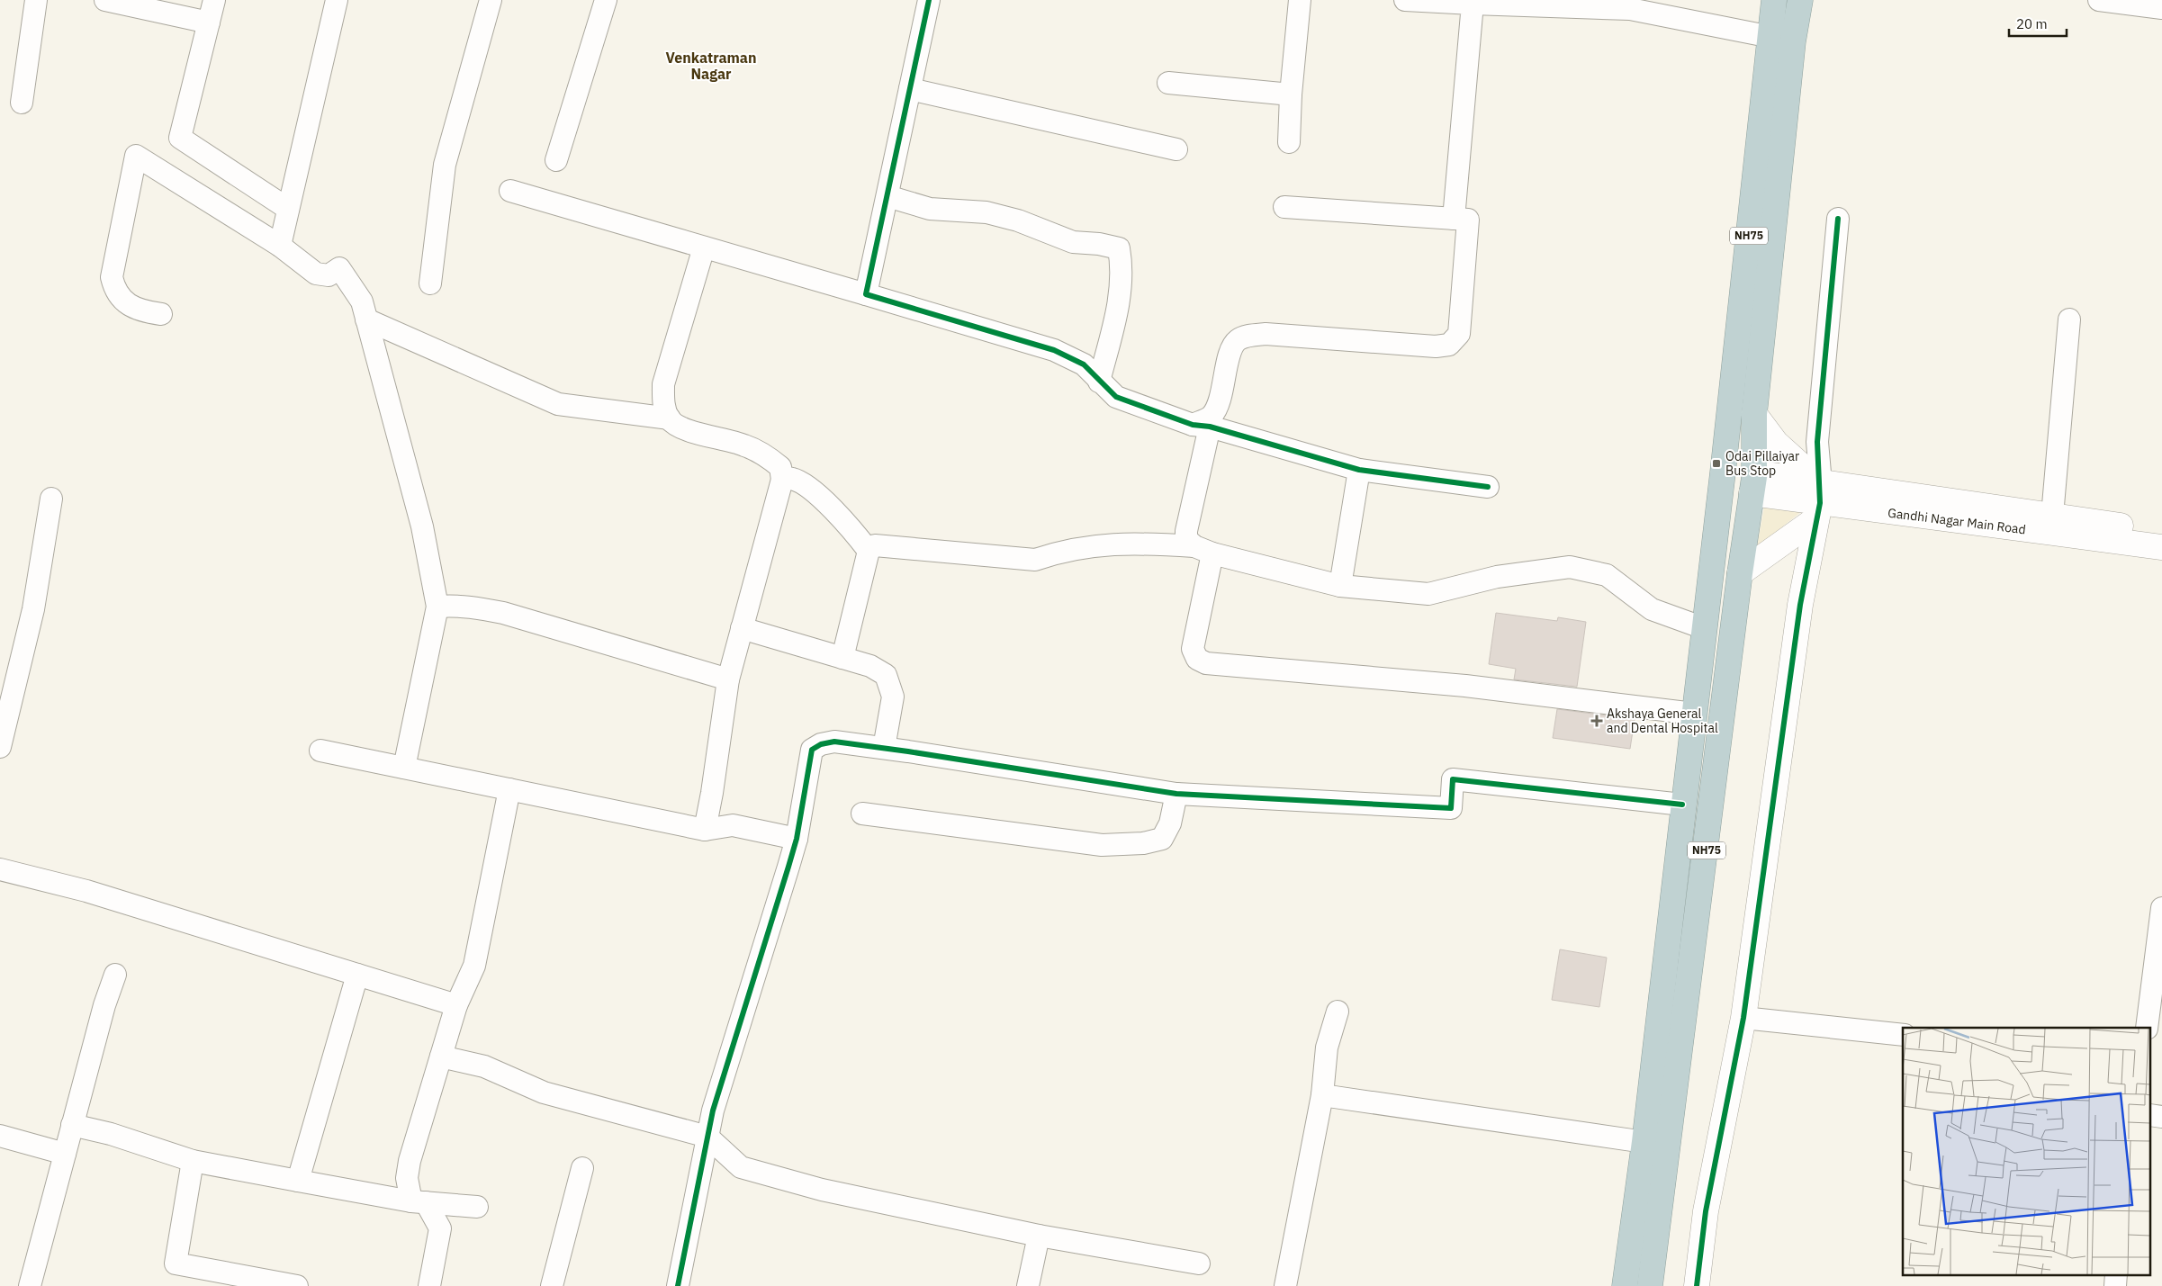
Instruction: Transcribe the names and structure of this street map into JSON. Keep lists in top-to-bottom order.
{
  "streets": {
    "highway": ["NH75"],
    "street": ["Gandhi Nagar Main Road"]
  },
  "crossings": [
    ["NH75", "Gandhi Nagar Main Road"]
  ],
  "districts": ["Venkatraman Nagar"],
  "places": {
    "transit": ["Odai Pillaiyar Bus Stop"],
    "health": ["Akshaya General and Dental Hospital"]
  },
  "scale_bar": "20 m"
}
